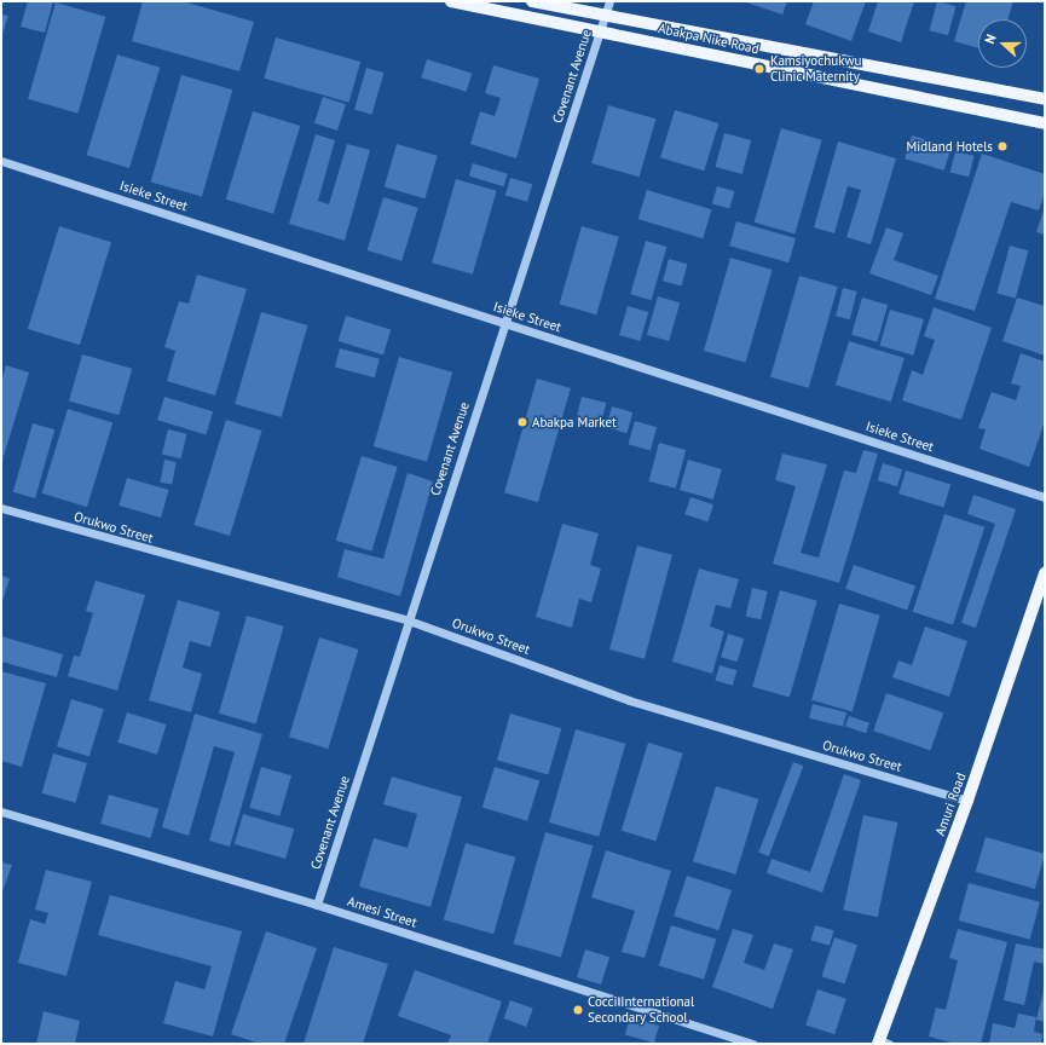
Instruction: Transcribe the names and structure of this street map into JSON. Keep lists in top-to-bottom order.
{
  "streets": {
    "main road": ["Abakpa Nike Road", "Amuri Road"],
    "street": [
      "Covenant Avenue",
      "Isieke Street",
      "Orukwo Street",
      "Amesi Street"
    ]
  },
  "crossings": [
    ["Abakpa Nike Road", "Covenant Avenue"],
    ["Covenant Avenue", "Isieke Street"],
    ["Covenant Avenue", "Orukwo Street"],
    ["Covenant Avenue", "Amesi Street"],
    ["Orukwo Street", "Amuri Road"]
  ],
  "places": [
    "Kamsiyochukwu Clinic Maternity",
    "Midland Hotels",
    "Abakpa Market",
    "Cocci International Secondary School"
  ],
  "north": "left"
}
